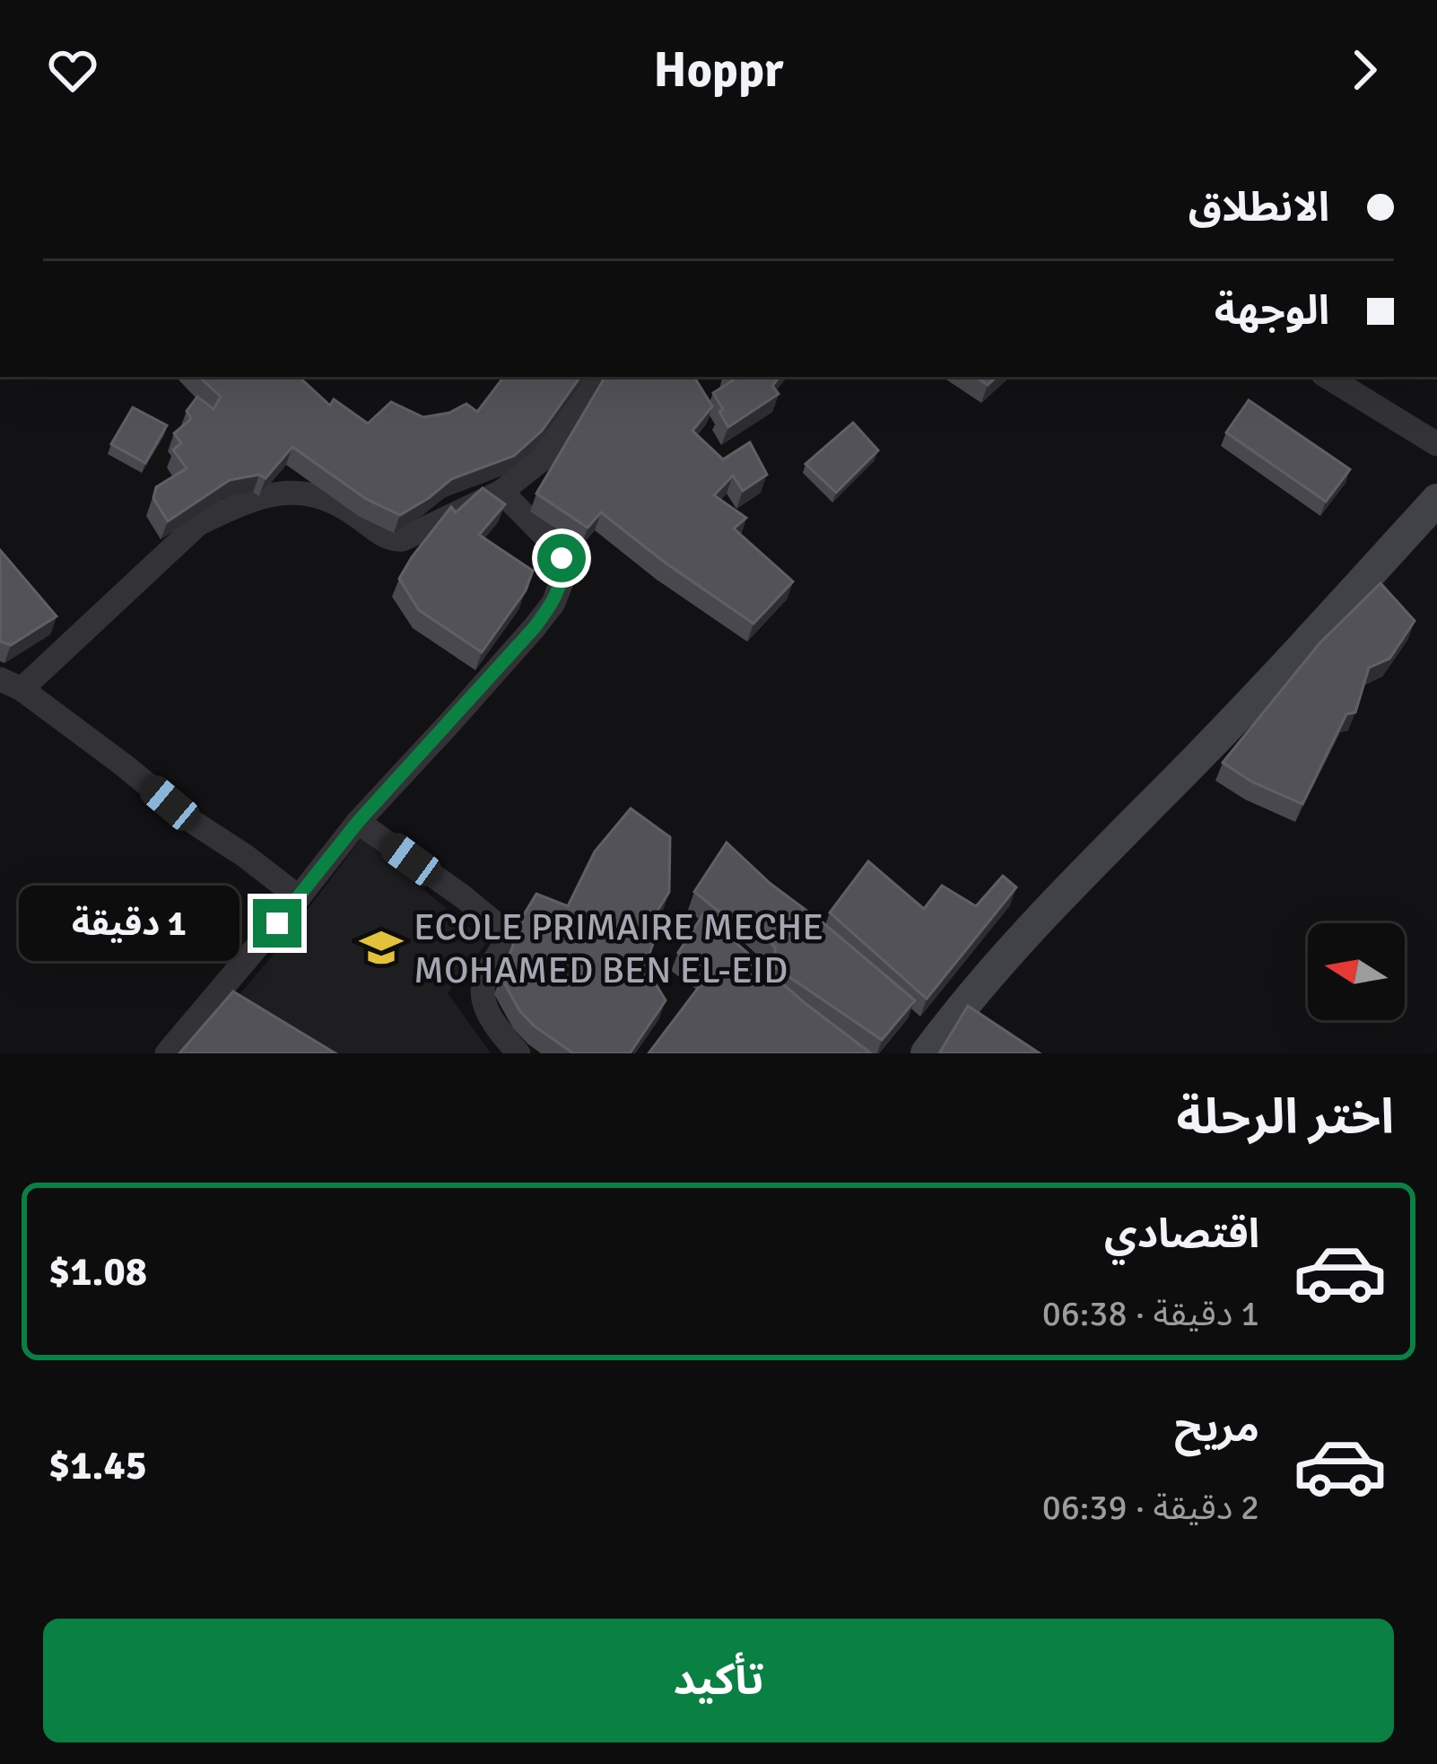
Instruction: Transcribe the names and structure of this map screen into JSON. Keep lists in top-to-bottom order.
{
  "places": {
    "school or university": ["ECOLE PRIMAIRE MECHE MOHAMED BEN EL-EID"]
  },
  "north": "left",
  "page": {
    "header": "Hoppr",
    "banner": ["الانطلاق", "الوجهة"],
    "bubble": "1 دقيقة",
    "heading": "اختر الرحلة",
    "list": [
      {
        "name": "اقتصادي",
        "note": "1 دقيقة · 06:38",
        "value": "$1.08"
      },
      {
        "name": "مريح",
        "note": "2 دقيقة · 06:39",
        "value": "$1.45"
      }
    ],
    "buttons": "تأكيد"
  }
}
